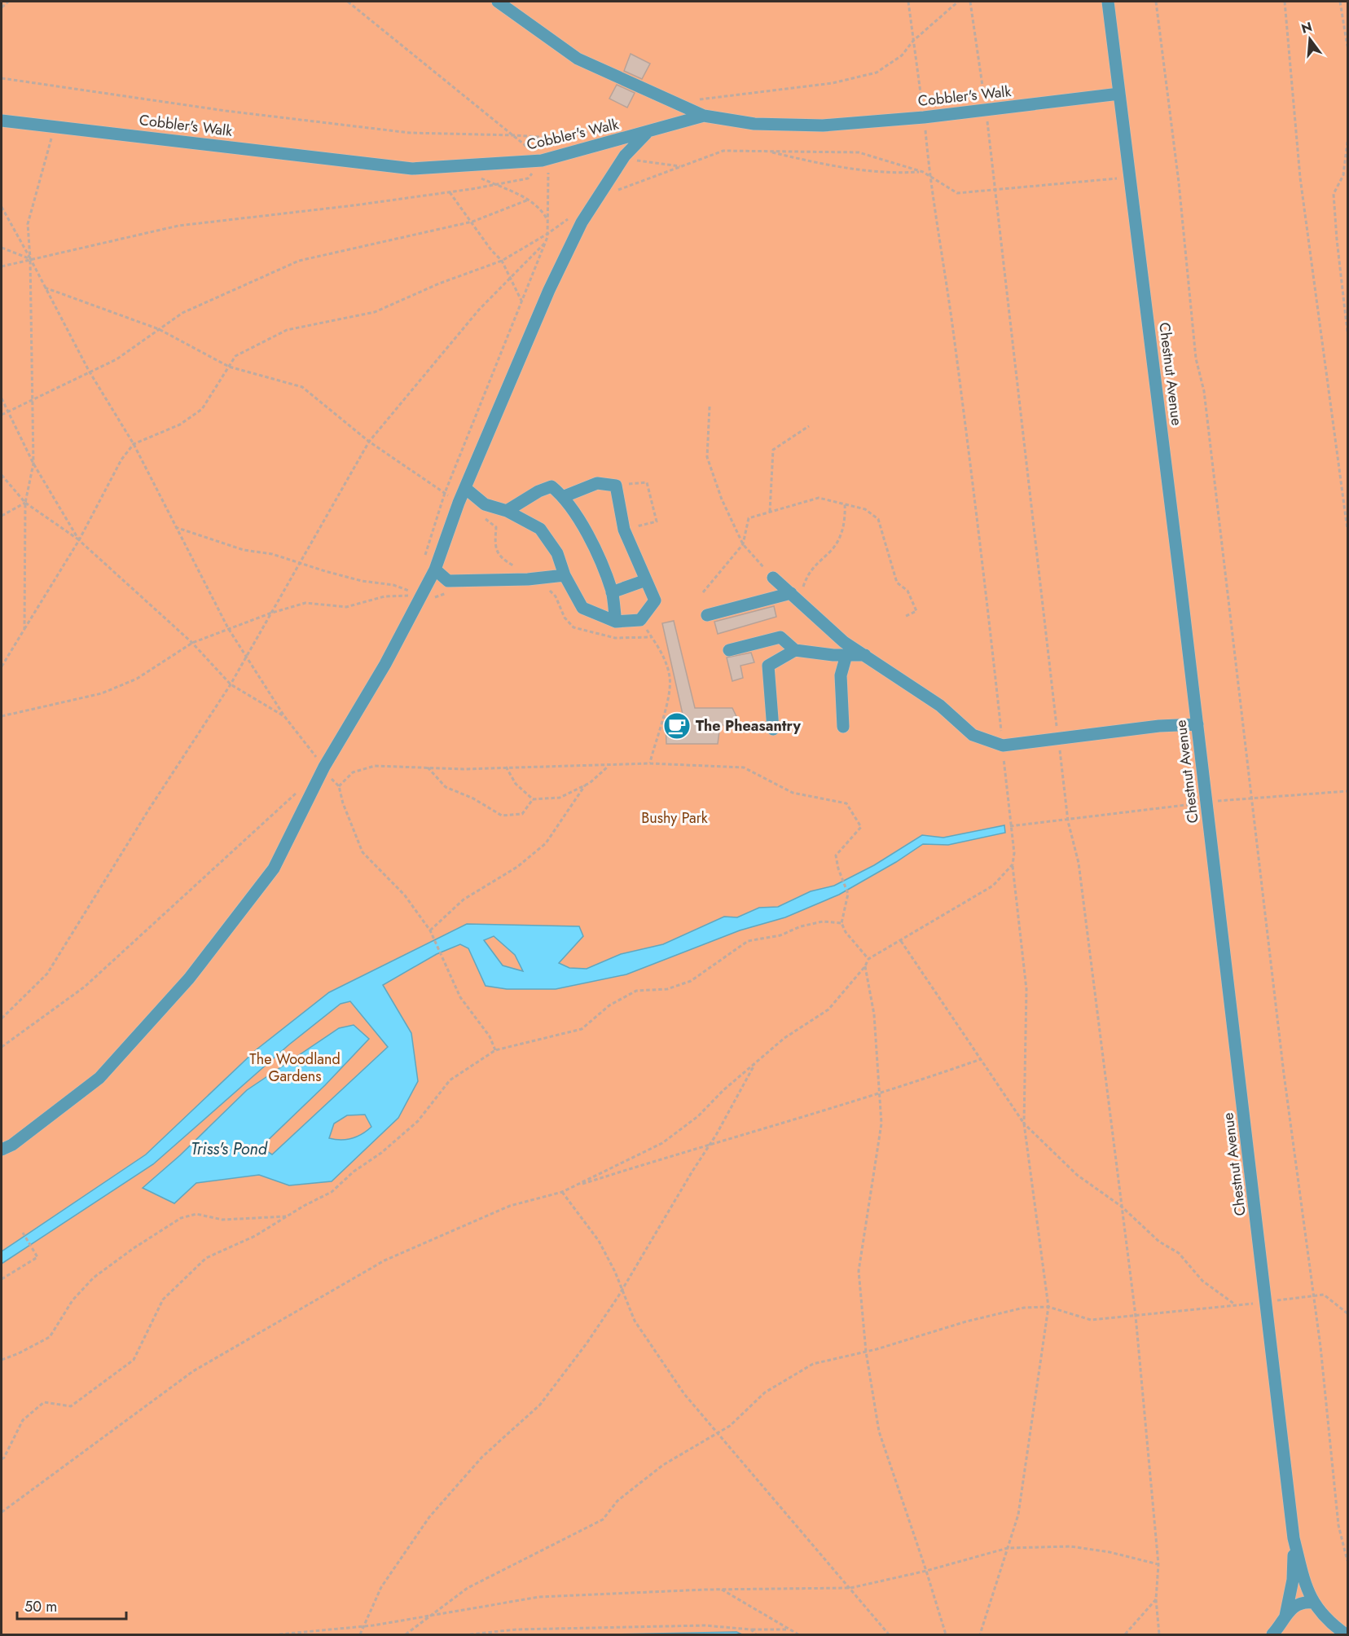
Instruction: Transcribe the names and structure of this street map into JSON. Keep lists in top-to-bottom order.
{
  "streets": {
    "street": ["Cobbler's Walk", "Chestnut Avenue"]
  },
  "crossings": [
    ["Cobbler's Walk", "Chestnut Avenue"]
  ],
  "water": ["Triss's Pond"],
  "parks": ["Bushy Park", "The Woodland Gardens"],
  "places": {
    "cafe": ["The Pheasantry"]
  },
  "scale_bar": "50 m",
  "north": "top"
}
